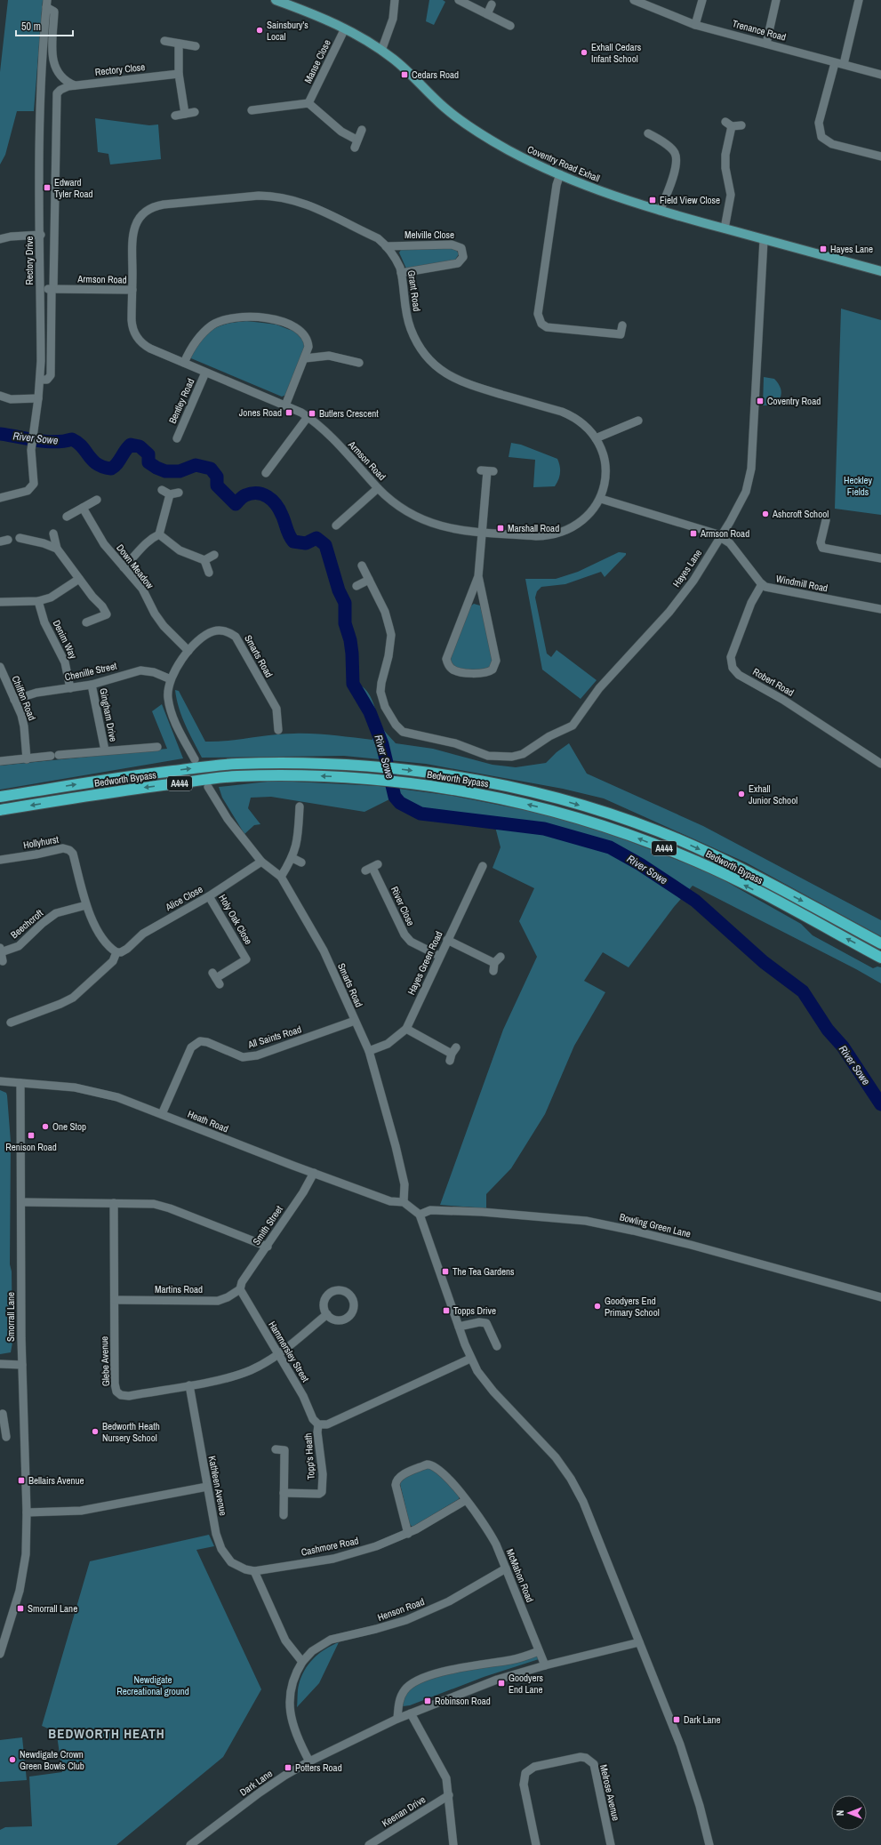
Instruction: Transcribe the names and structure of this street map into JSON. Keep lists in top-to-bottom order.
{
  "streets": {
    "highway": ["Bedworth Bypass", "A444"],
    "main road": ["Coventry Road Exhall"],
    "street": [
      "Trenance Road",
      "Manse Close",
      "Rectory Close",
      "Melville Close",
      "Rectory Drive",
      "Armson Road",
      "Grant Road",
      "Bentley Road",
      "Down Meadow",
      "Hayes Lane",
      "Windmill Road",
      "Denim Way",
      "Smarts Road",
      "Chenille Street",
      "Robert Road",
      "Chiffon Road",
      "Gingham Drive",
      "Hollyhurst",
      "Alice Close",
      "River Close",
      "Holy Oak Close",
      "Beechcroft",
      "Hayes Green Road",
      "All Saints Road",
      "Heath Road",
      "Smith Street",
      "Bowling Green Lane",
      "Martins Road",
      "Smorrall Lane",
      "Hammersley Street",
      "Glebe Avenue",
      "Topp's Heath",
      "Kathleen Avenue",
      "Cashmore Road",
      "McMahon Road",
      "Henson Road",
      "Dark Lane",
      "Melrose Avenue",
      "Keenan Drive"
    ]
  },
  "crossings": [
    ["Manse Close", "Coventry Road Exhall"],
    ["Rectory Close", "Rectory Drive"],
    ["Coventry Road Exhall", "Hayes Lane"],
    ["Melville Close", "Grant Road"],
    ["Rectory Drive", "Armson Road"],
    ["Armson Road", "Grant Road"],
    ["Armson Road", "Bentley Road"],
    ["Down Meadow", "Smarts Road"],
    ["Hayes Lane", "Windmill Road"],
    ["Windmill Road", "Robert Road"],
    ["Denim Way", "Chenille Street"],
    ["Smarts Road", "Chenille Street"],
    ["Smarts Road", "Alice Close"],
    ["Smarts Road", "Hayes Green Road"],
    ["Smarts Road", "All Saints Road"],
    ["Smarts Road", "Heath Road"],
    ["Chenille Street", "Chiffon Road"],
    ["Chenille Street", "Gingham Drive"],
    ["Chiffon Road", "Gingham Drive"],
    ["Hollyhurst", "Beechcroft"],
    ["Alice Close", "Holy Oak Close"],
    ["River Close", "Hayes Green Road"],
    ["All Saints Road", "Heath Road"],
    ["Heath Road", "Smith Street"],
    ["Heath Road", "Smorrall Lane"],
    ["Smith Street", "Martins Road"],
    ["Smith Street", "Hammersley Street"],
    ["Martins Road", "Hammersley Street"],
    ["Martins Road", "Glebe Avenue"],
    ["Hammersley Street", "Glebe Avenue"],
    ["Hammersley Street", "Topp's Heath"],
    ["Glebe Avenue", "Kathleen Avenue"],
    ["Kathleen Avenue", "Cashmore Road"],
    ["Cashmore Road", "McMahon Road"],
    ["McMahon Road", "Henson Road"],
    ["McMahon Road", "Dark Lane"]
  ],
  "districts": ["BEDWORTH HEATH"],
  "water": ["River Sowe"],
  "parks": ["Heckley Fields", "Newdigate Recreational ground"],
  "places": {
    "other": [
      "Sainsbury's Local",
      "Exhall Cedars Infant School",
      "Ashcroft School",
      "Exhall Junior School",
      "One Stop",
      "Goodyers End Primary School",
      "Bedworth Heath Nursery School",
      "Newdigate Crown Green Bowls Club"
    ],
    "transit": [
      "Cedars Road",
      "Edward Tyler Road",
      "Field View Close",
      "Hayes Lane",
      "Coventry Road",
      "Jones Road",
      "Butlers Crescent",
      "Marshall Road",
      "Armson Road",
      "Renison Road",
      "The Tea Gardens",
      "Topps Drive",
      "Bellairs Avenue",
      "Smorrall Lane",
      "Goodyers End Lane",
      "Robinson Road",
      "Dark Lane",
      "Potters Road"
    ]
  },
  "scale_bar": "50 m",
  "north": "left"
}
